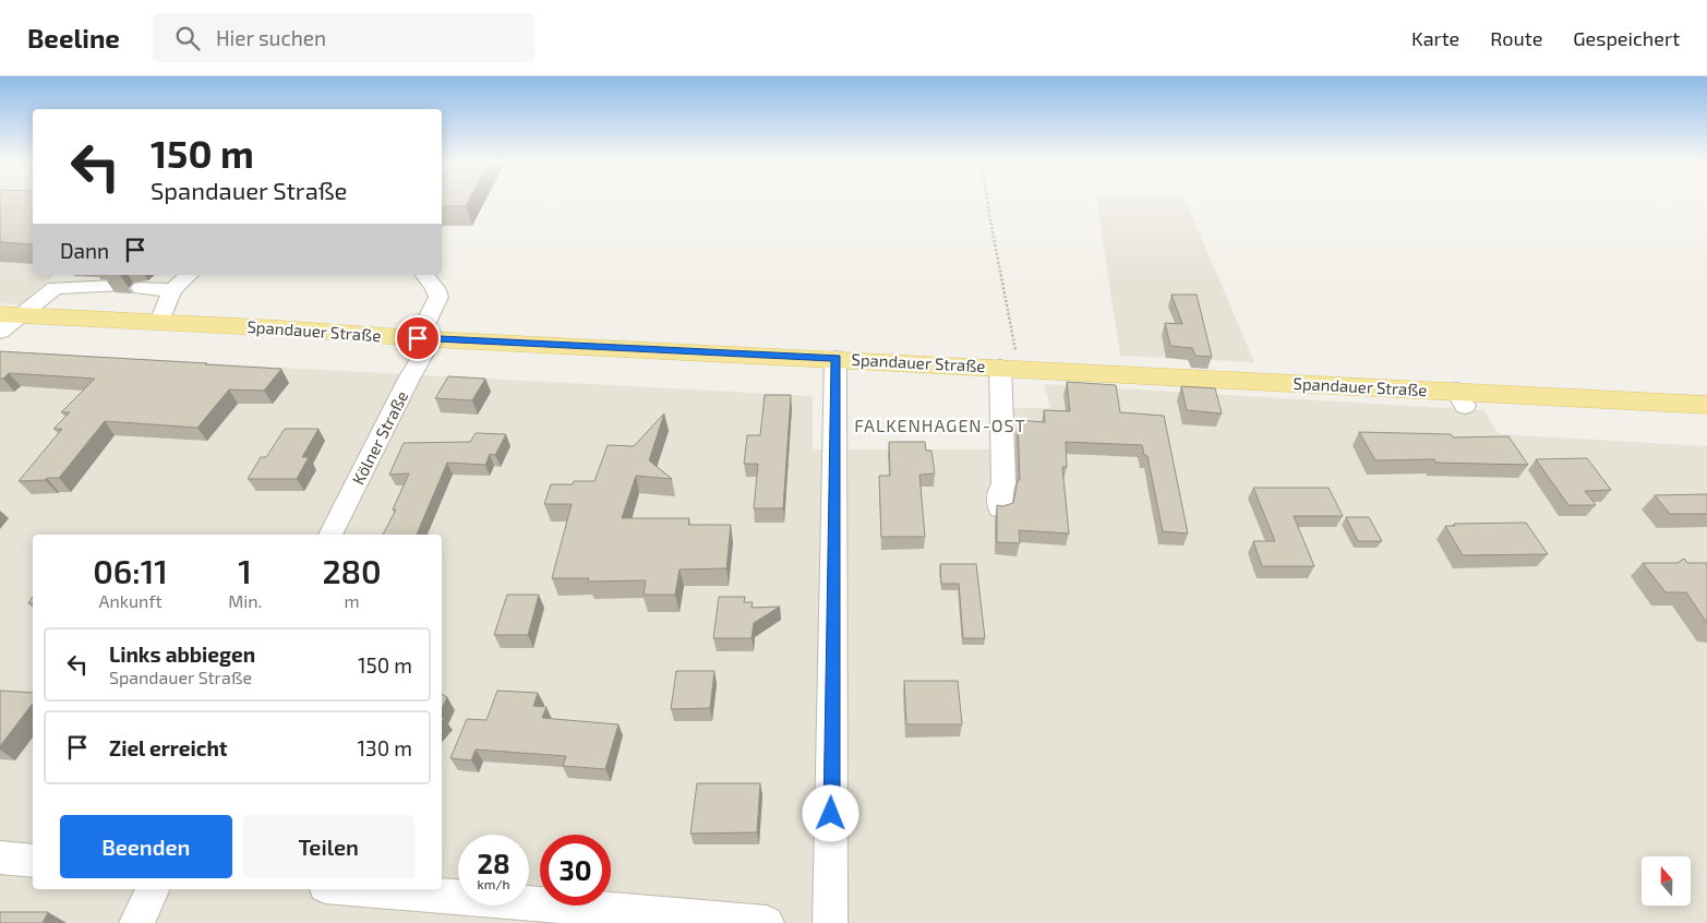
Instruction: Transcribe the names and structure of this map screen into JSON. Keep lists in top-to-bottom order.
{
  "streets": {
    "main road": ["Spandauer Straße"],
    "street": ["Kölner Straße"]
  },
  "crossings": [
    ["Spandauer Straße", "Kölner Straße"]
  ],
  "districts": ["FALKENHAGEN-OST"],
  "north": "top",
  "page": {
    "header": "Beeline",
    "search": "Hier suchen",
    "nav": ["Karte", "Route", "Gespeichert"],
    "turn": ["150 m", "Spandauer Straße"],
    "then": "Dann",
    "eta": [
      "06:11",
      "Ankunft",
      "1",
      "Min.",
      "280",
      "m"
    ],
    "list": [
      {
        "name": "Links abbiegen",
        "note": "Spandauer Straße",
        "value": "150 m"
      },
      {
        "name": "Ziel erreicht",
        "value": "130 m"
      }
    ],
    "buttons": ["Beenden", "Teilen"],
    "speed": "28 km/h",
    "limit": "30"
  }
}
